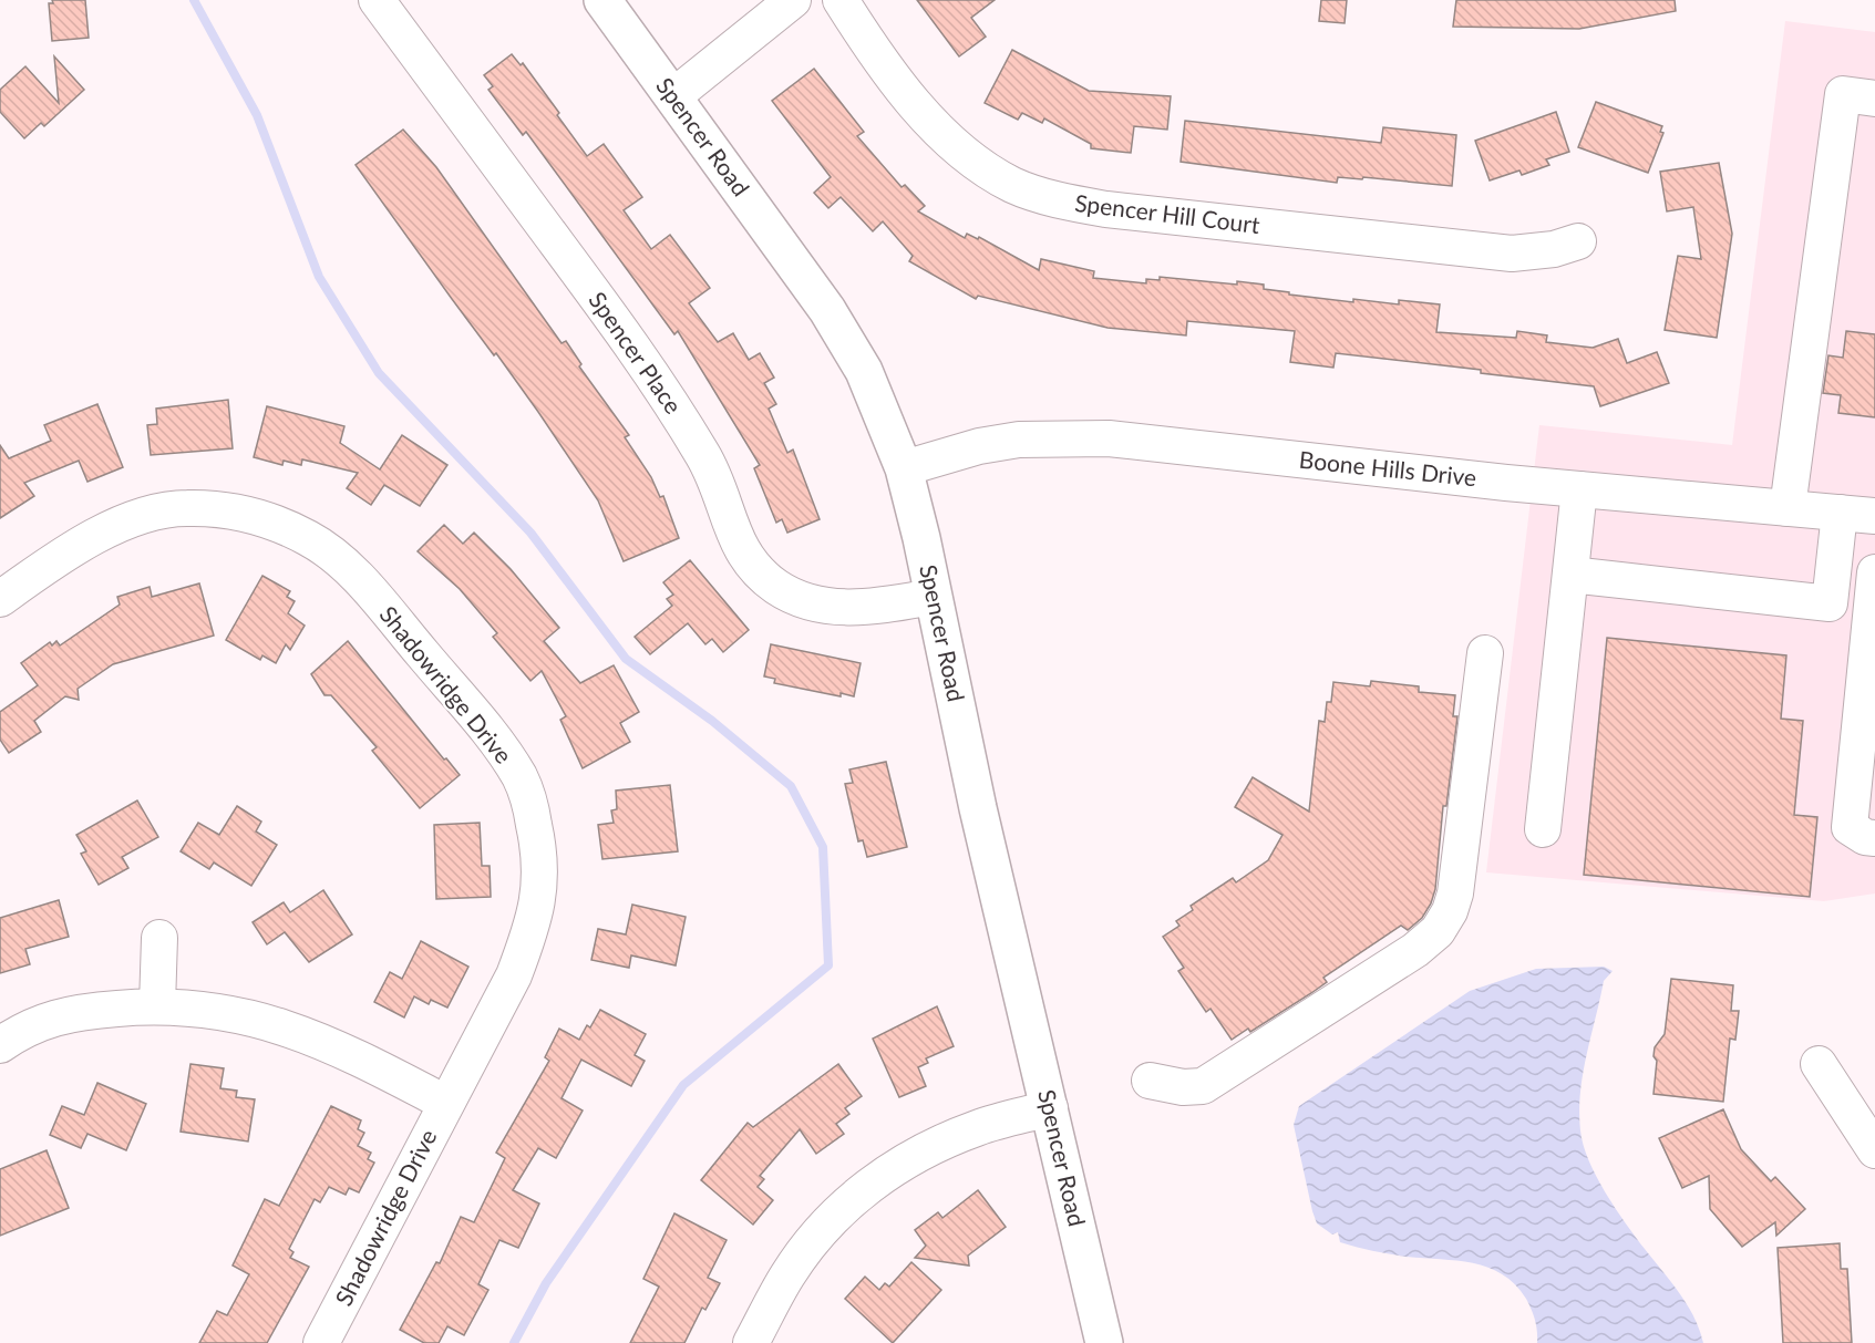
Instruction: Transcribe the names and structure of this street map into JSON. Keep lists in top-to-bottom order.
{
  "streets": {
    "main road": ["Spencer Road"],
    "street": [
      "Spencer Hill Court",
      "Spencer Place",
      "Boone Hills Drive",
      "Shadowridge Drive"
    ]
  },
  "crossings": [
    ["Spencer Road", "Spencer Place"],
    ["Spencer Road", "Boone Hills Drive"]
  ]
}
